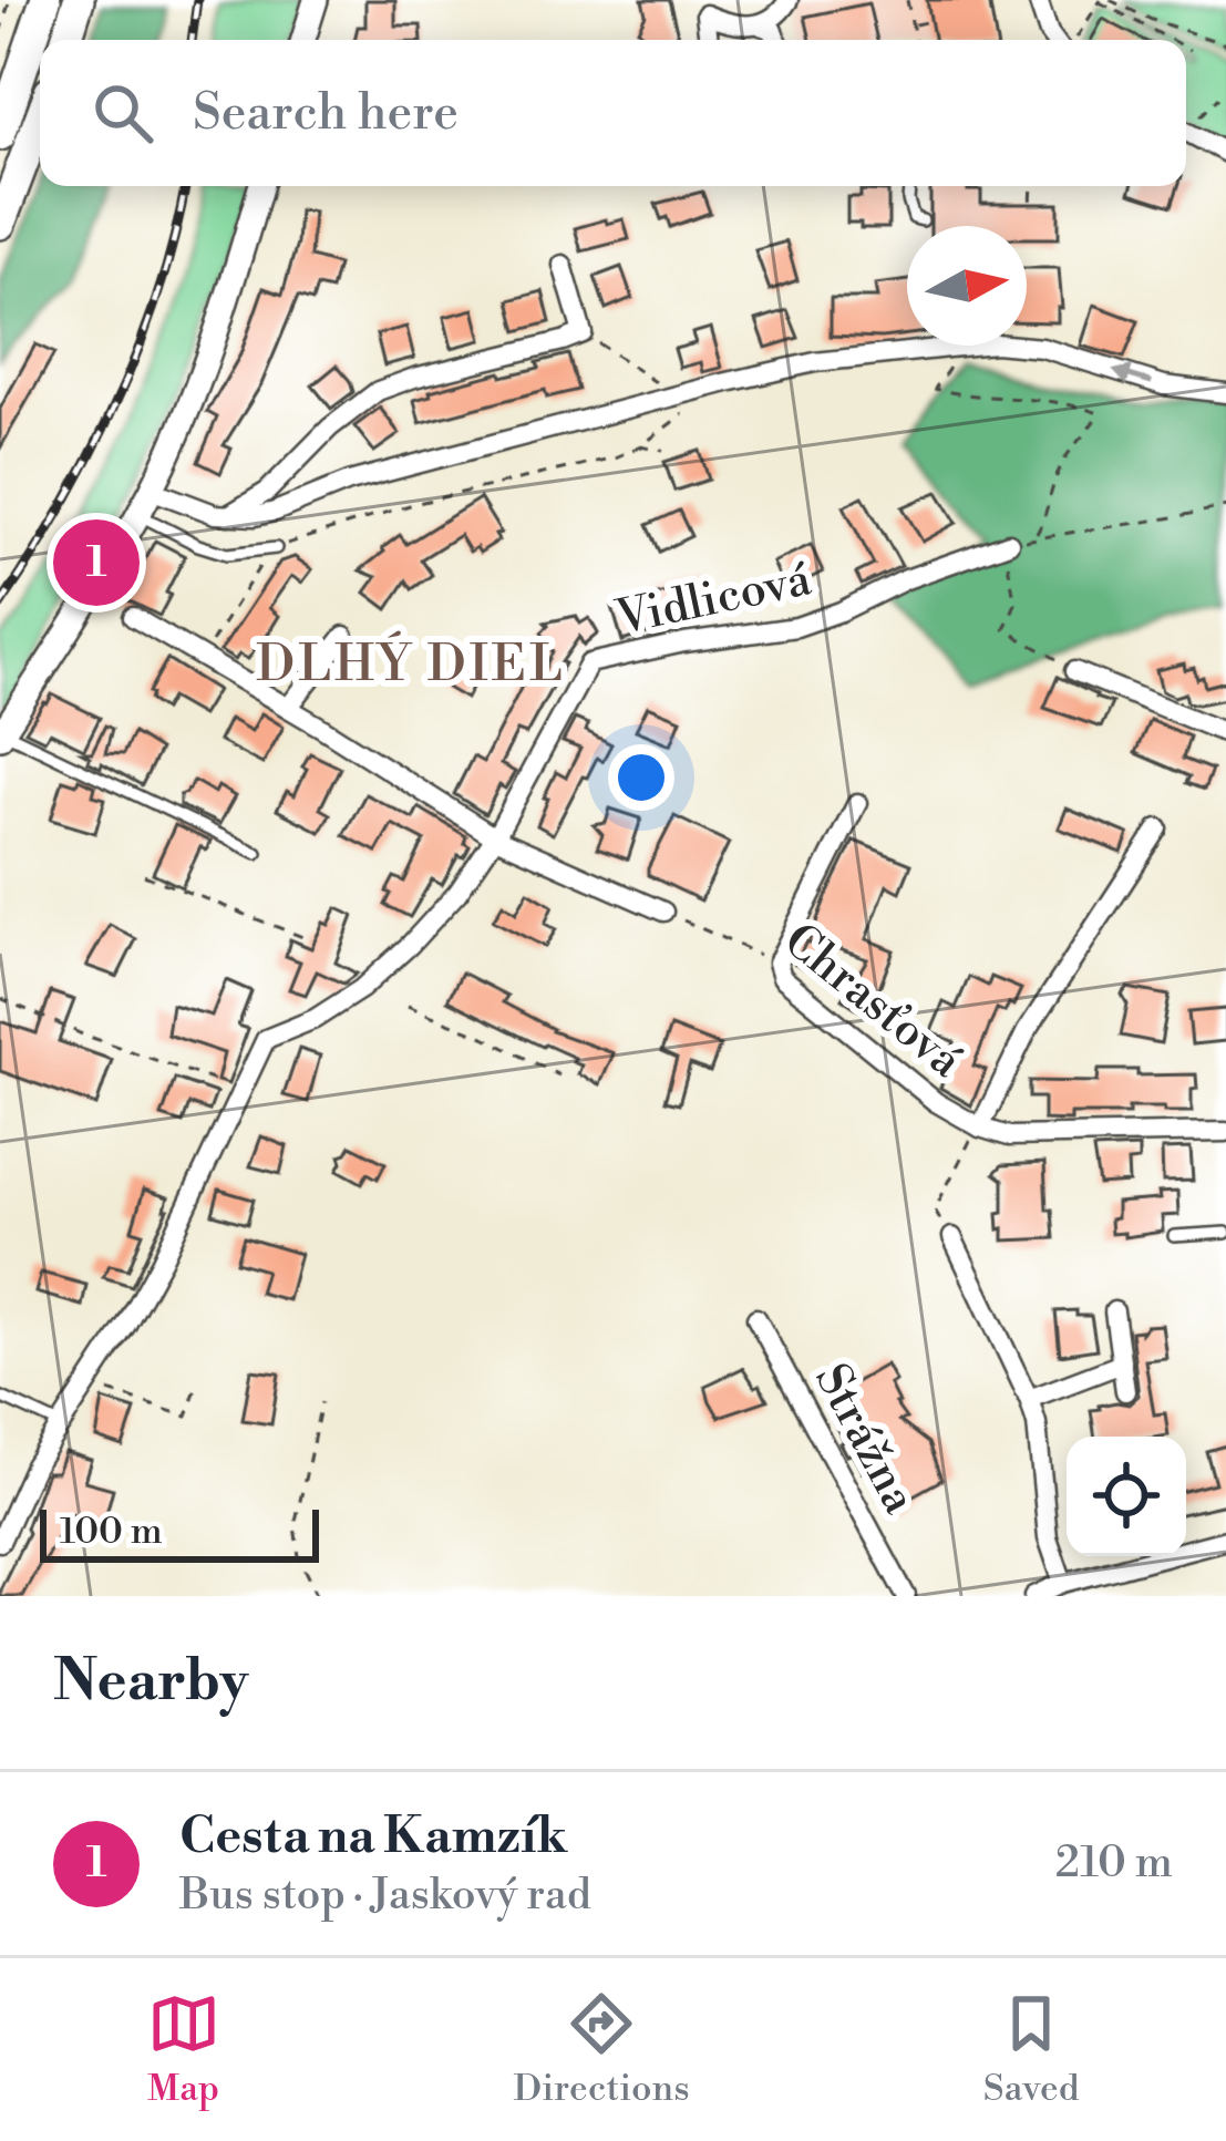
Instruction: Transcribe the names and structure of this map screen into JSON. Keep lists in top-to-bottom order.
{
  "streets": {
    "street": ["Vidlicová", "Chrasťová", "Strážna"]
  },
  "districts": ["DLHÝ DIEL"],
  "scale_bar": "100 m",
  "north": "right",
  "page": {
    "search": "Search here",
    "pins": "1",
    "scale": "100 m",
    "heading": "Nearby",
    "list": [
      {
        "mark": "1",
        "name": "Cesta na Kamzík",
        "note": "Bus stop · Jaskový rad",
        "value": "210 m"
      }
    ],
    "nav": ["Map", "Directions", "Saved"]
  }
}
